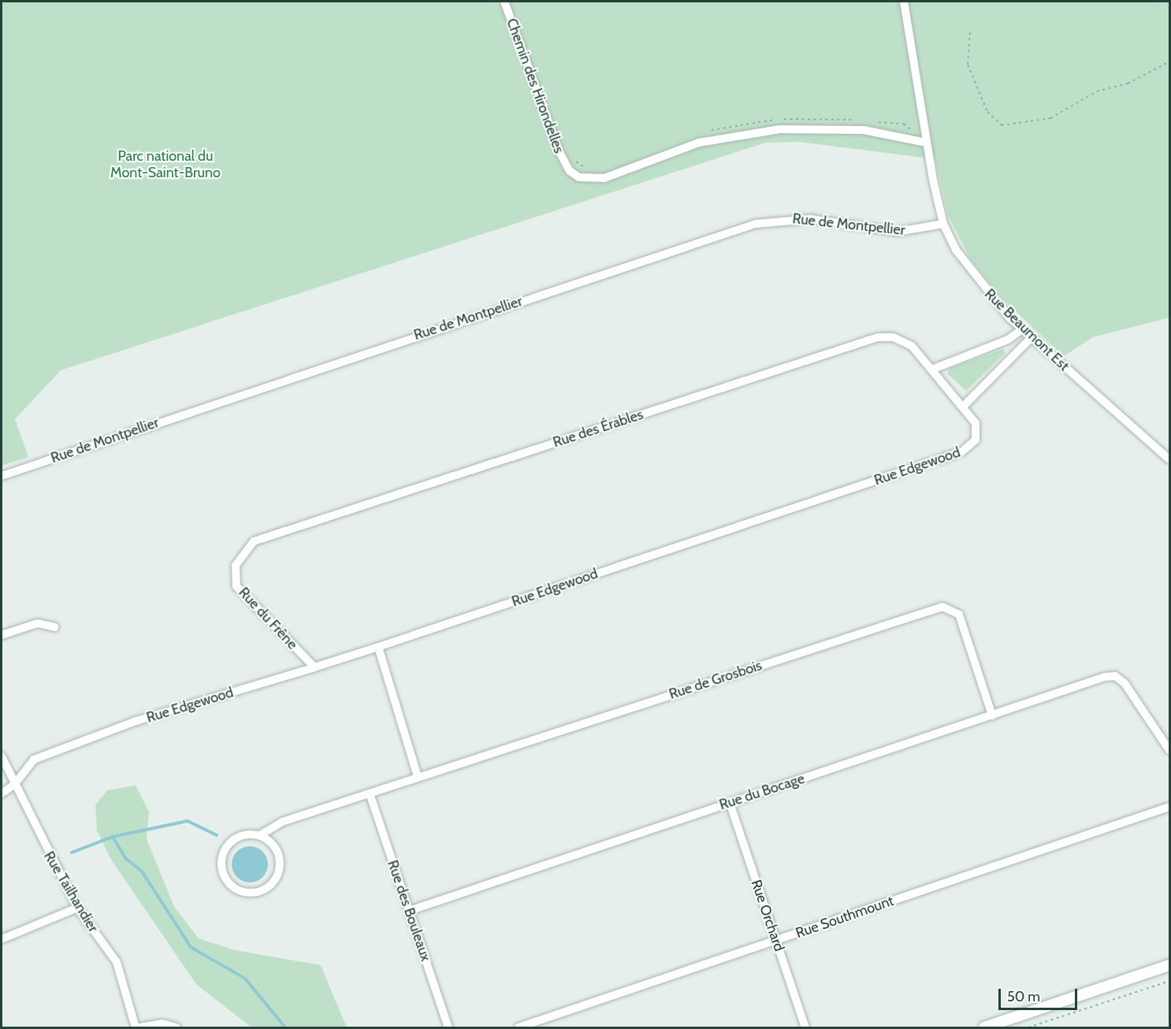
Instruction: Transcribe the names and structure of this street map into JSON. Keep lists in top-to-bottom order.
{
  "streets": {
    "street": [
      "Chemin des Hirondelles",
      "Rue de Montpellier",
      "Rue Beaumont Est",
      "Rue des Érables",
      "Rue Edgewood",
      "Rue du Frêne",
      "Rue de Grosbois",
      "Rue du Bocage",
      "Rue Tailhandier",
      "Rue des Bouleaux",
      "Rue Orchard",
      "Rue Southmount"
    ]
  },
  "crossings": [
    ["Chemin des Hirondelles", "Rue Beaumont Est"],
    ["Rue de Montpellier", "Rue Beaumont Est"],
    ["Rue des Érables", "Rue Edgewood"],
    ["Rue des Érables", "Rue du Frêne"],
    ["Rue Edgewood", "Rue du Frêne"],
    ["Rue Edgewood", "Rue Tailhandier"],
    ["Rue de Grosbois", "Rue du Bocage"],
    ["Rue de Grosbois", "Rue des Bouleaux"],
    ["Rue du Bocage", "Rue des Bouleaux"],
    ["Rue du Bocage", "Rue Orchard"],
    ["Rue Orchard", "Rue Southmount"]
  ],
  "parks": ["Parc national du Mont-Saint-Bruno"],
  "scale_bar": "50 m"
}
